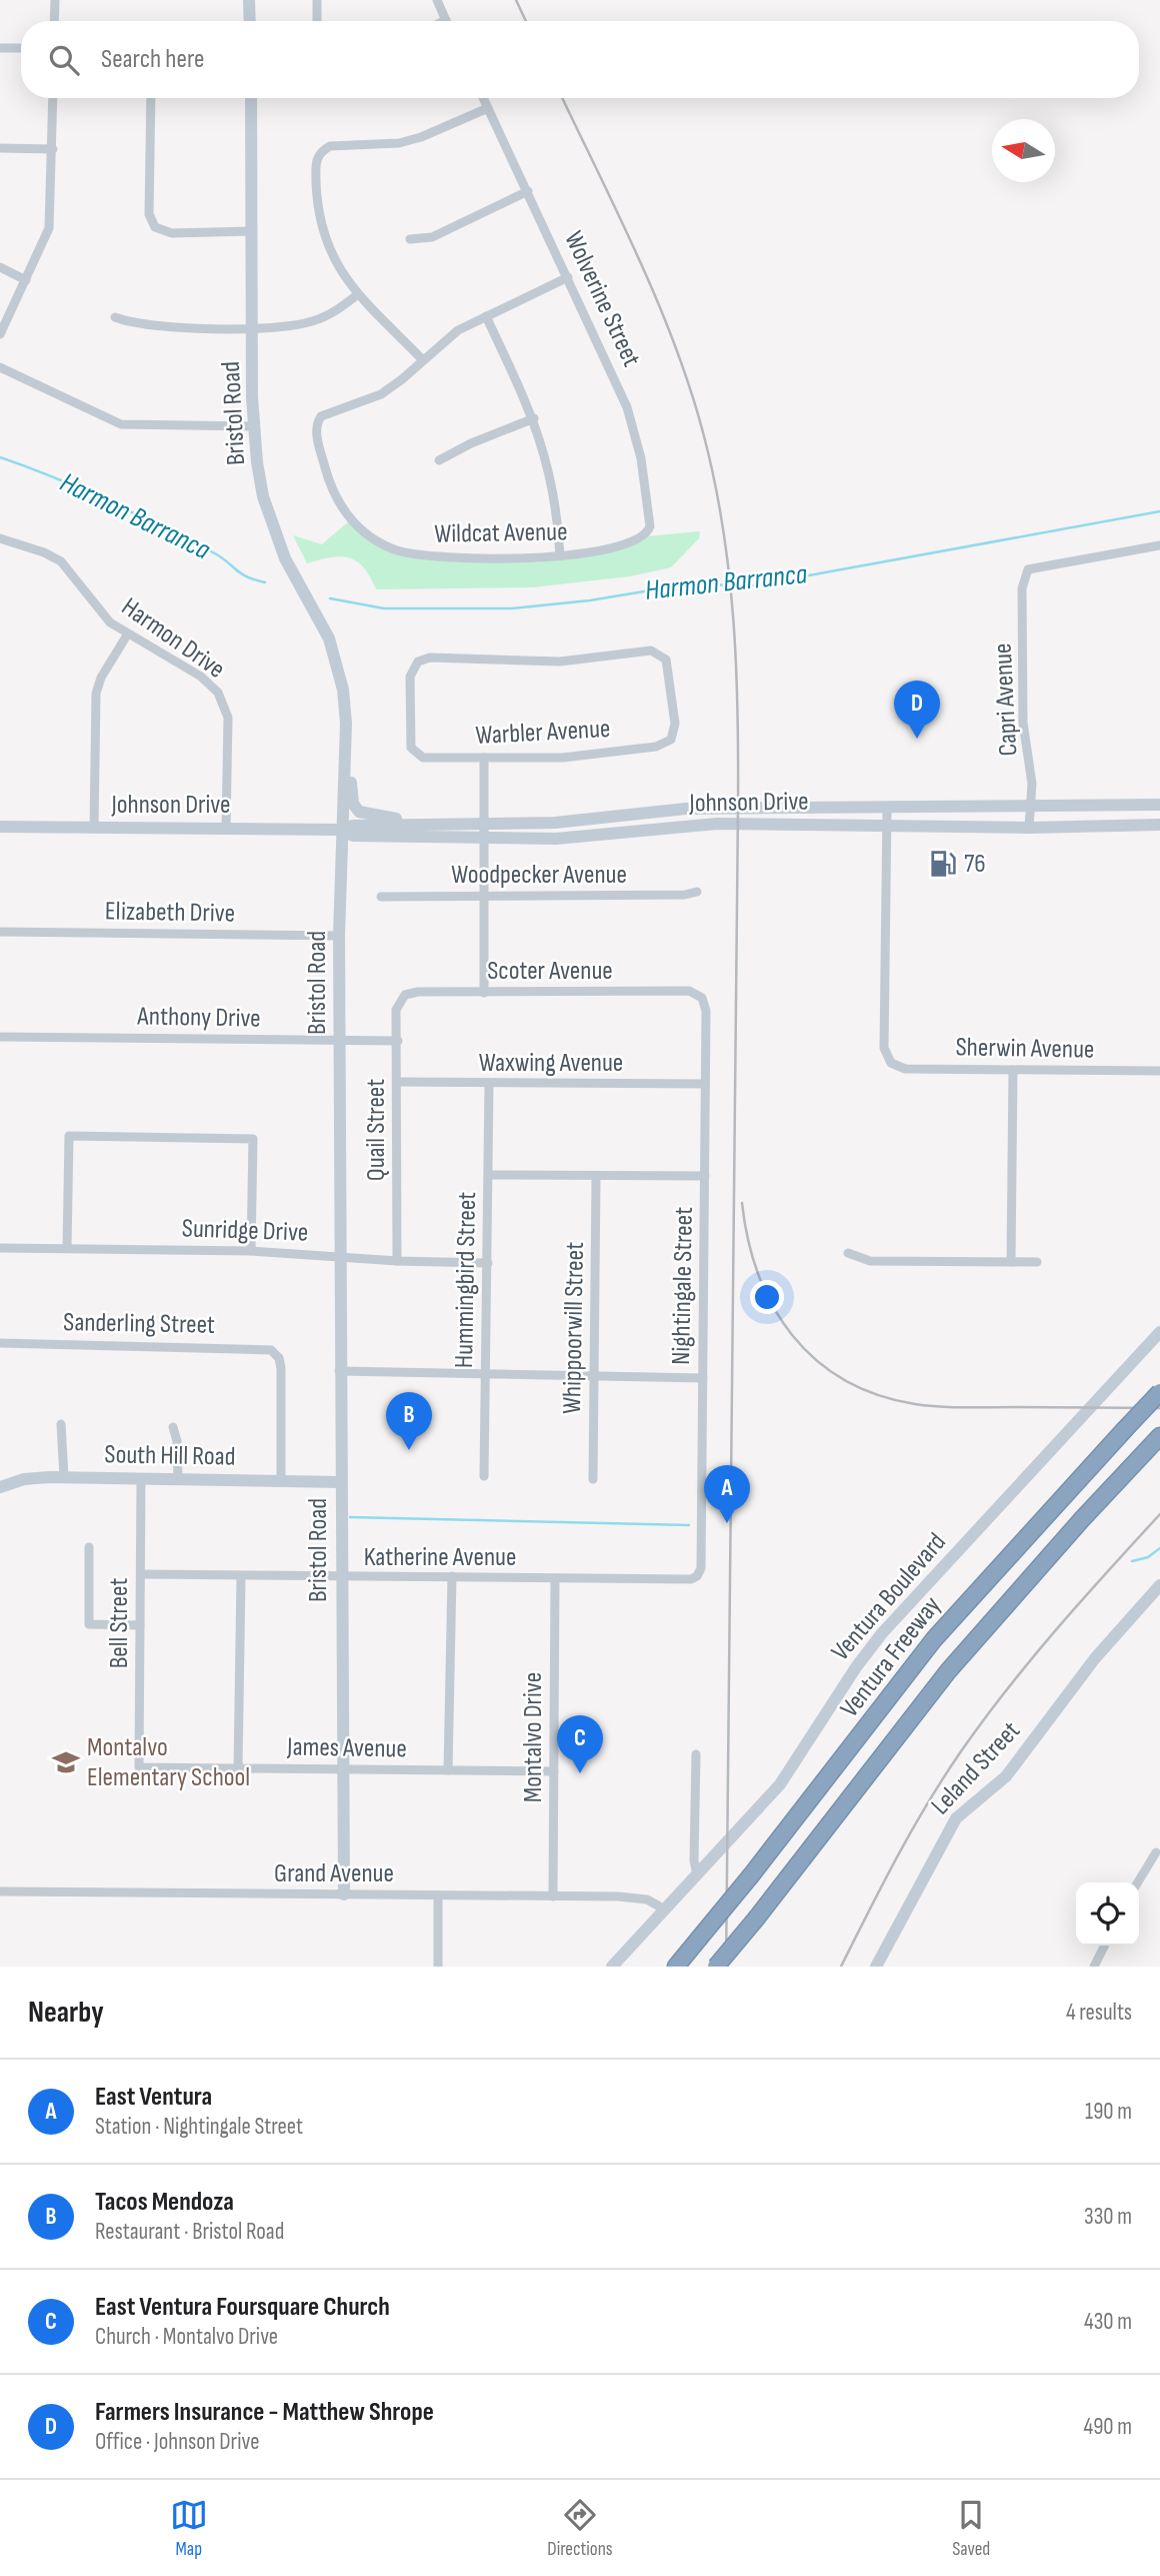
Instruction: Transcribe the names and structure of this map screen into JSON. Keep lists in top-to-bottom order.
{
  "streets": {
    "highway": ["Ventura Freeway"],
    "street": [
      "Wolverine Street",
      "Bristol Road",
      "Wildcat Avenue",
      "Harmon Drive",
      "Capri Avenue",
      "Warbler Avenue",
      "Johnson Drive",
      "Woodpecker Avenue",
      "Elizabeth Drive",
      "Scoter Avenue",
      "Anthony Drive",
      "Sherwin Avenue",
      "Waxwing Avenue",
      "Quail Street",
      "Sunridge Drive",
      "Hummingbird Street",
      "Nightingale Street",
      "Sanderling Street",
      "Whippoorwill Street",
      "South Hill Road",
      "Katherine Avenue",
      "Ventura Boulevard",
      "Bell Street",
      "Montalvo Drive",
      "James Avenue",
      "Leland Street",
      "Grand Avenue"
    ]
  },
  "crossings": [
    ["Wolverine Street", "Wildcat Avenue"],
    ["Bristol Road", "Johnson Drive"],
    ["Bristol Road", "Elizabeth Drive"],
    ["Bristol Road", "Anthony Drive"],
    ["Bristol Road", "Sunridge Drive"],
    ["Bristol Road", "South Hill Road"],
    ["Bristol Road", "Katherine Avenue"],
    ["Bristol Road", "James Avenue"],
    ["Bristol Road", "Grand Avenue"],
    ["Harmon Drive", "Johnson Drive"],
    ["Capri Avenue", "Johnson Drive"],
    ["Johnson Drive", "Sherwin Avenue"],
    ["Scoter Avenue", "Quail Street"],
    ["Scoter Avenue", "Nightingale Street"],
    ["Anthony Drive", "Quail Street"],
    ["Waxwing Avenue", "Quail Street"],
    ["Waxwing Avenue", "Hummingbird Street"],
    ["Waxwing Avenue", "Nightingale Street"],
    ["Quail Street", "Sunridge Drive"],
    ["Sunridge Drive", "Hummingbird Street"],
    ["Nightingale Street", "Katherine Avenue"],
    ["Sanderling Street", "South Hill Road"],
    ["South Hill Road", "Bell Street"],
    ["Katherine Avenue", "Bell Street"],
    ["Katherine Avenue", "Montalvo Drive"],
    ["Ventura Boulevard", "Grand Avenue"],
    ["Bell Street", "James Avenue"],
    ["Montalvo Drive", "James Avenue"],
    ["Montalvo Drive", "Grand Avenue"]
  ],
  "water": ["Harmon Barranca"],
  "places": {
    "fuel station": ["76"],
    "school or university": ["Montalvo Elementary School"]
  },
  "north": "left",
  "page": {
    "search": "Search here",
    "pins": [
      "D",
      "B",
      "A",
      "C"
    ],
    "heading": ["Nearby", "4 results"],
    "list": [
      {
        "mark": "A",
        "name": "East Ventura",
        "note": "Station · Nightingale Street",
        "value": "190 m"
      },
      {
        "mark": "B",
        "name": "Tacos Mendoza",
        "note": "Restaurant · Bristol Road",
        "value": "330 m"
      },
      {
        "mark": "C",
        "name": "East Ventura Foursquare Church",
        "note": "Church · Montalvo Drive",
        "value": "430 m"
      },
      {
        "mark": "D",
        "name": "Farmers Insurance - Matthew Shrope",
        "note": "Office · Johnson Drive",
        "value": "490 m"
      }
    ],
    "nav": ["Map", "Directions", "Saved"]
  }
}
